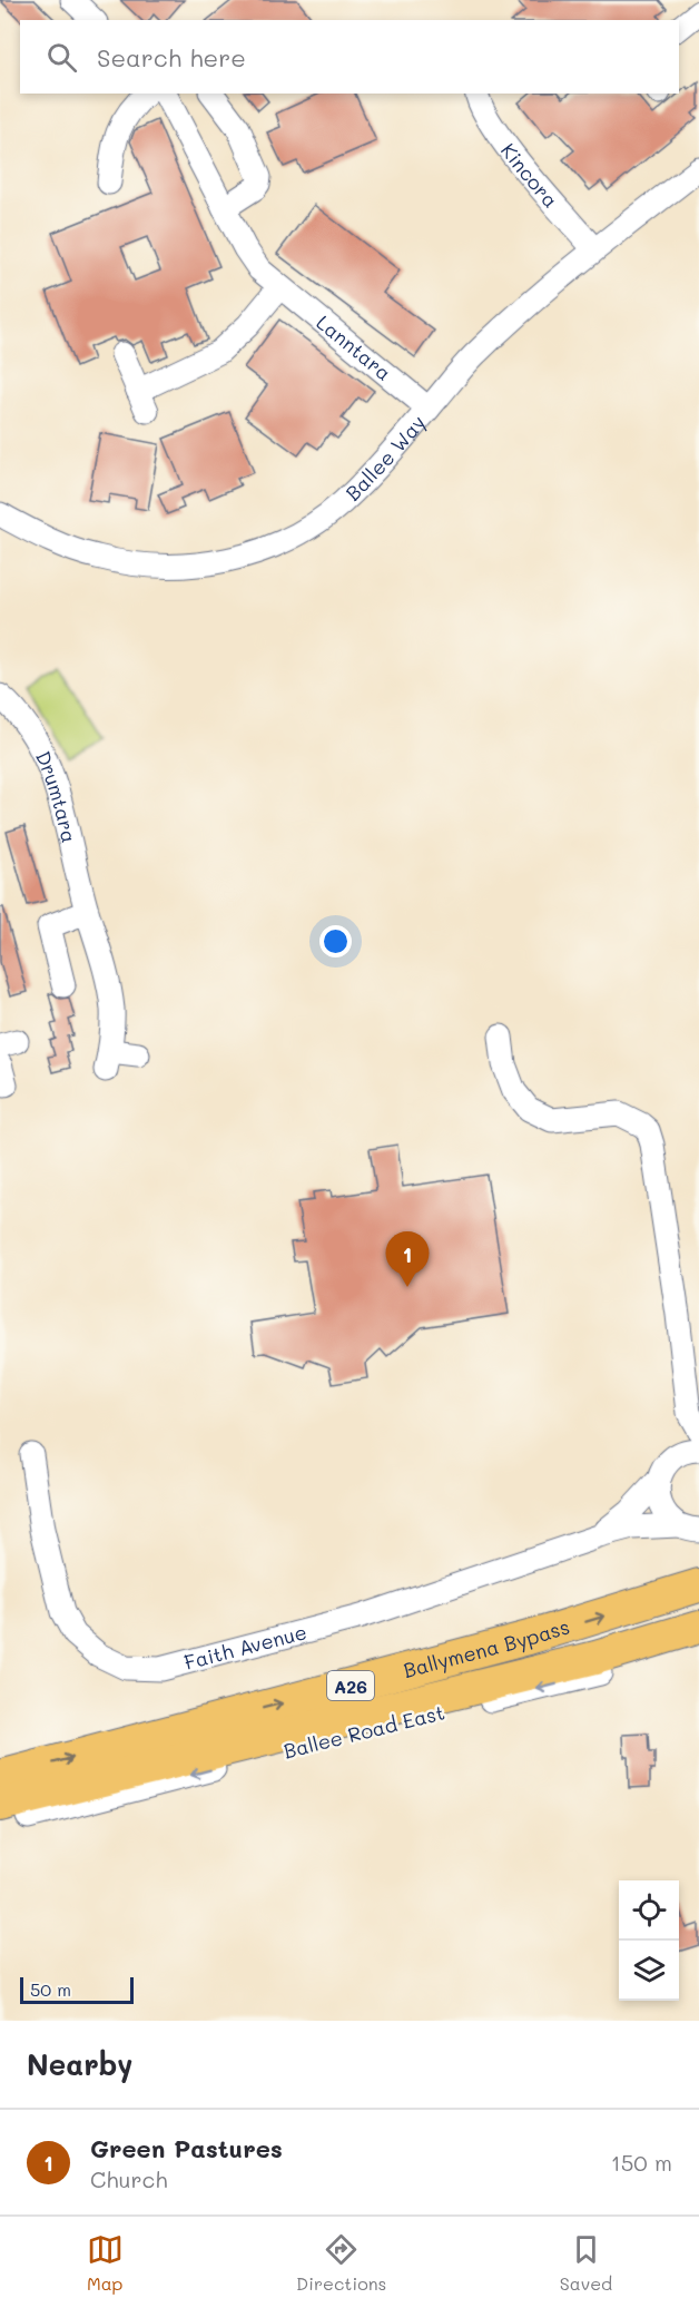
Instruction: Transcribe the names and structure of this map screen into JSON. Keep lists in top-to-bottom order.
{
  "streets": {
    "highway": ["Ballymena Bypass", "A26"],
    "street": [
      "Kincora",
      "Lanntara",
      "Ballee Way",
      "Drumtara",
      "Faith Avenue",
      "Ballee Road East"
    ]
  },
  "crossings": [
    ["Kincora", "Ballee Way"],
    ["Lanntara", "Ballee Way"],
    ["Ballymena Bypass", "Ballee Road East"]
  ],
  "one_way": ["Ballee Road East"],
  "scale_bar": "50 m",
  "page": {
    "search": "Search here",
    "pins": "1",
    "scale": "50 m",
    "heading": "Nearby",
    "list": [
      {
        "mark": "1",
        "name": "Green Pastures",
        "note": "Church",
        "value": "150 m"
      }
    ],
    "nav": ["Map", "Directions", "Saved"]
  }
}
